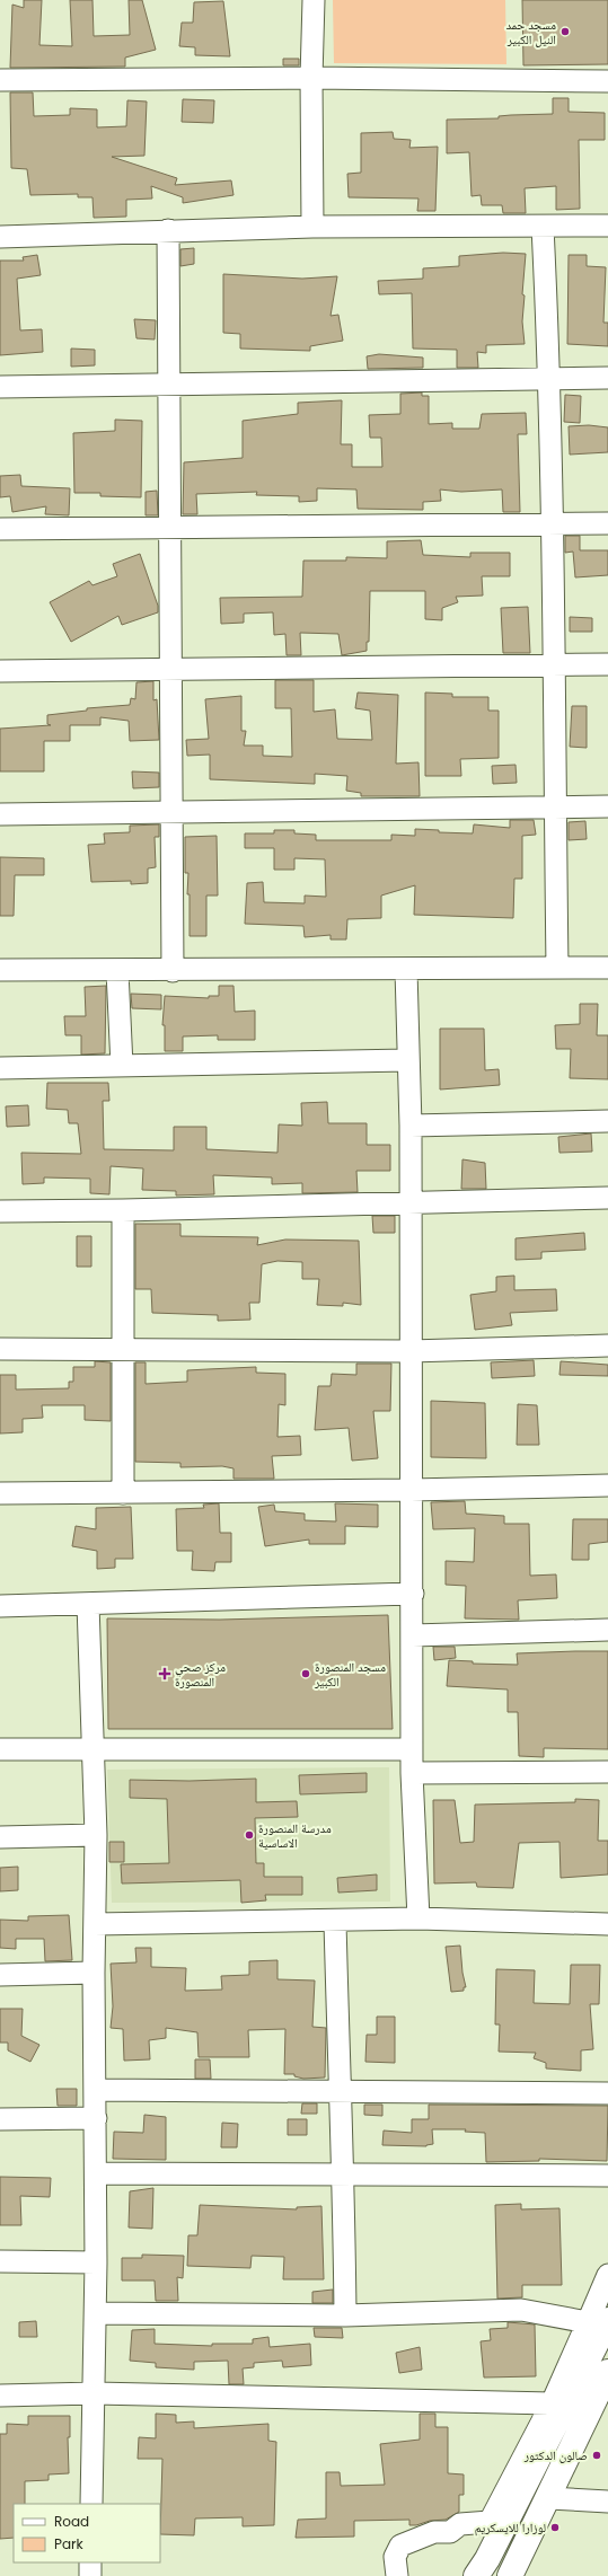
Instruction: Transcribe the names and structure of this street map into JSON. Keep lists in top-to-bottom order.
{
  "places": {
    "other": [
      "مسجد حمد النيل الكبير",
      "مسجد المنصورة الكبير",
      "مدرسة المنصورة الاساسية",
      "صالون الدكتور",
      "لوزارا للايسكريم"
    ],
    "health": ["مركز صحي المنصورة"]
  },
  "legend": ["Road", "Park"]
}
